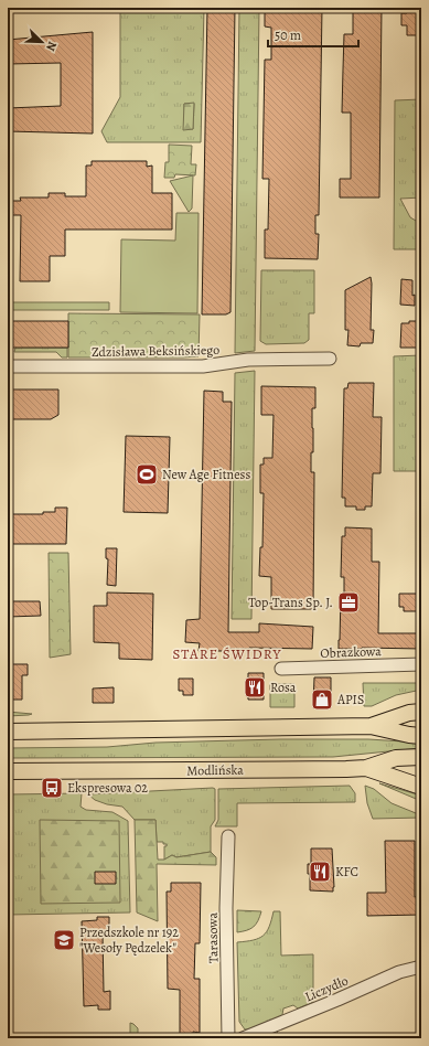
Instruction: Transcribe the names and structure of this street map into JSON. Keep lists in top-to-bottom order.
{
  "streets": {
    "main road": ["Modlińska"],
    "street": [
      "Zdzisława Beksińskiego",
      "Obrazkowa",
      "Tarasowa",
      "Liczydło"
    ]
  },
  "districts": ["STARE ŚWIDRY"],
  "places": {
    "sports": ["New Age Fitness"],
    "office": ["Top-Trans Sp. J."],
    "restaurant": ["Rosa", "KFC"],
    "shop": ["APIS"],
    "bus stop": ["Ekspresowa 02"],
    "school or university": ["Przedszkole nr 192 \"Wesoły Pędzelek\""]
  },
  "scale_bar": "50 m",
  "north": "bottom right"
}
